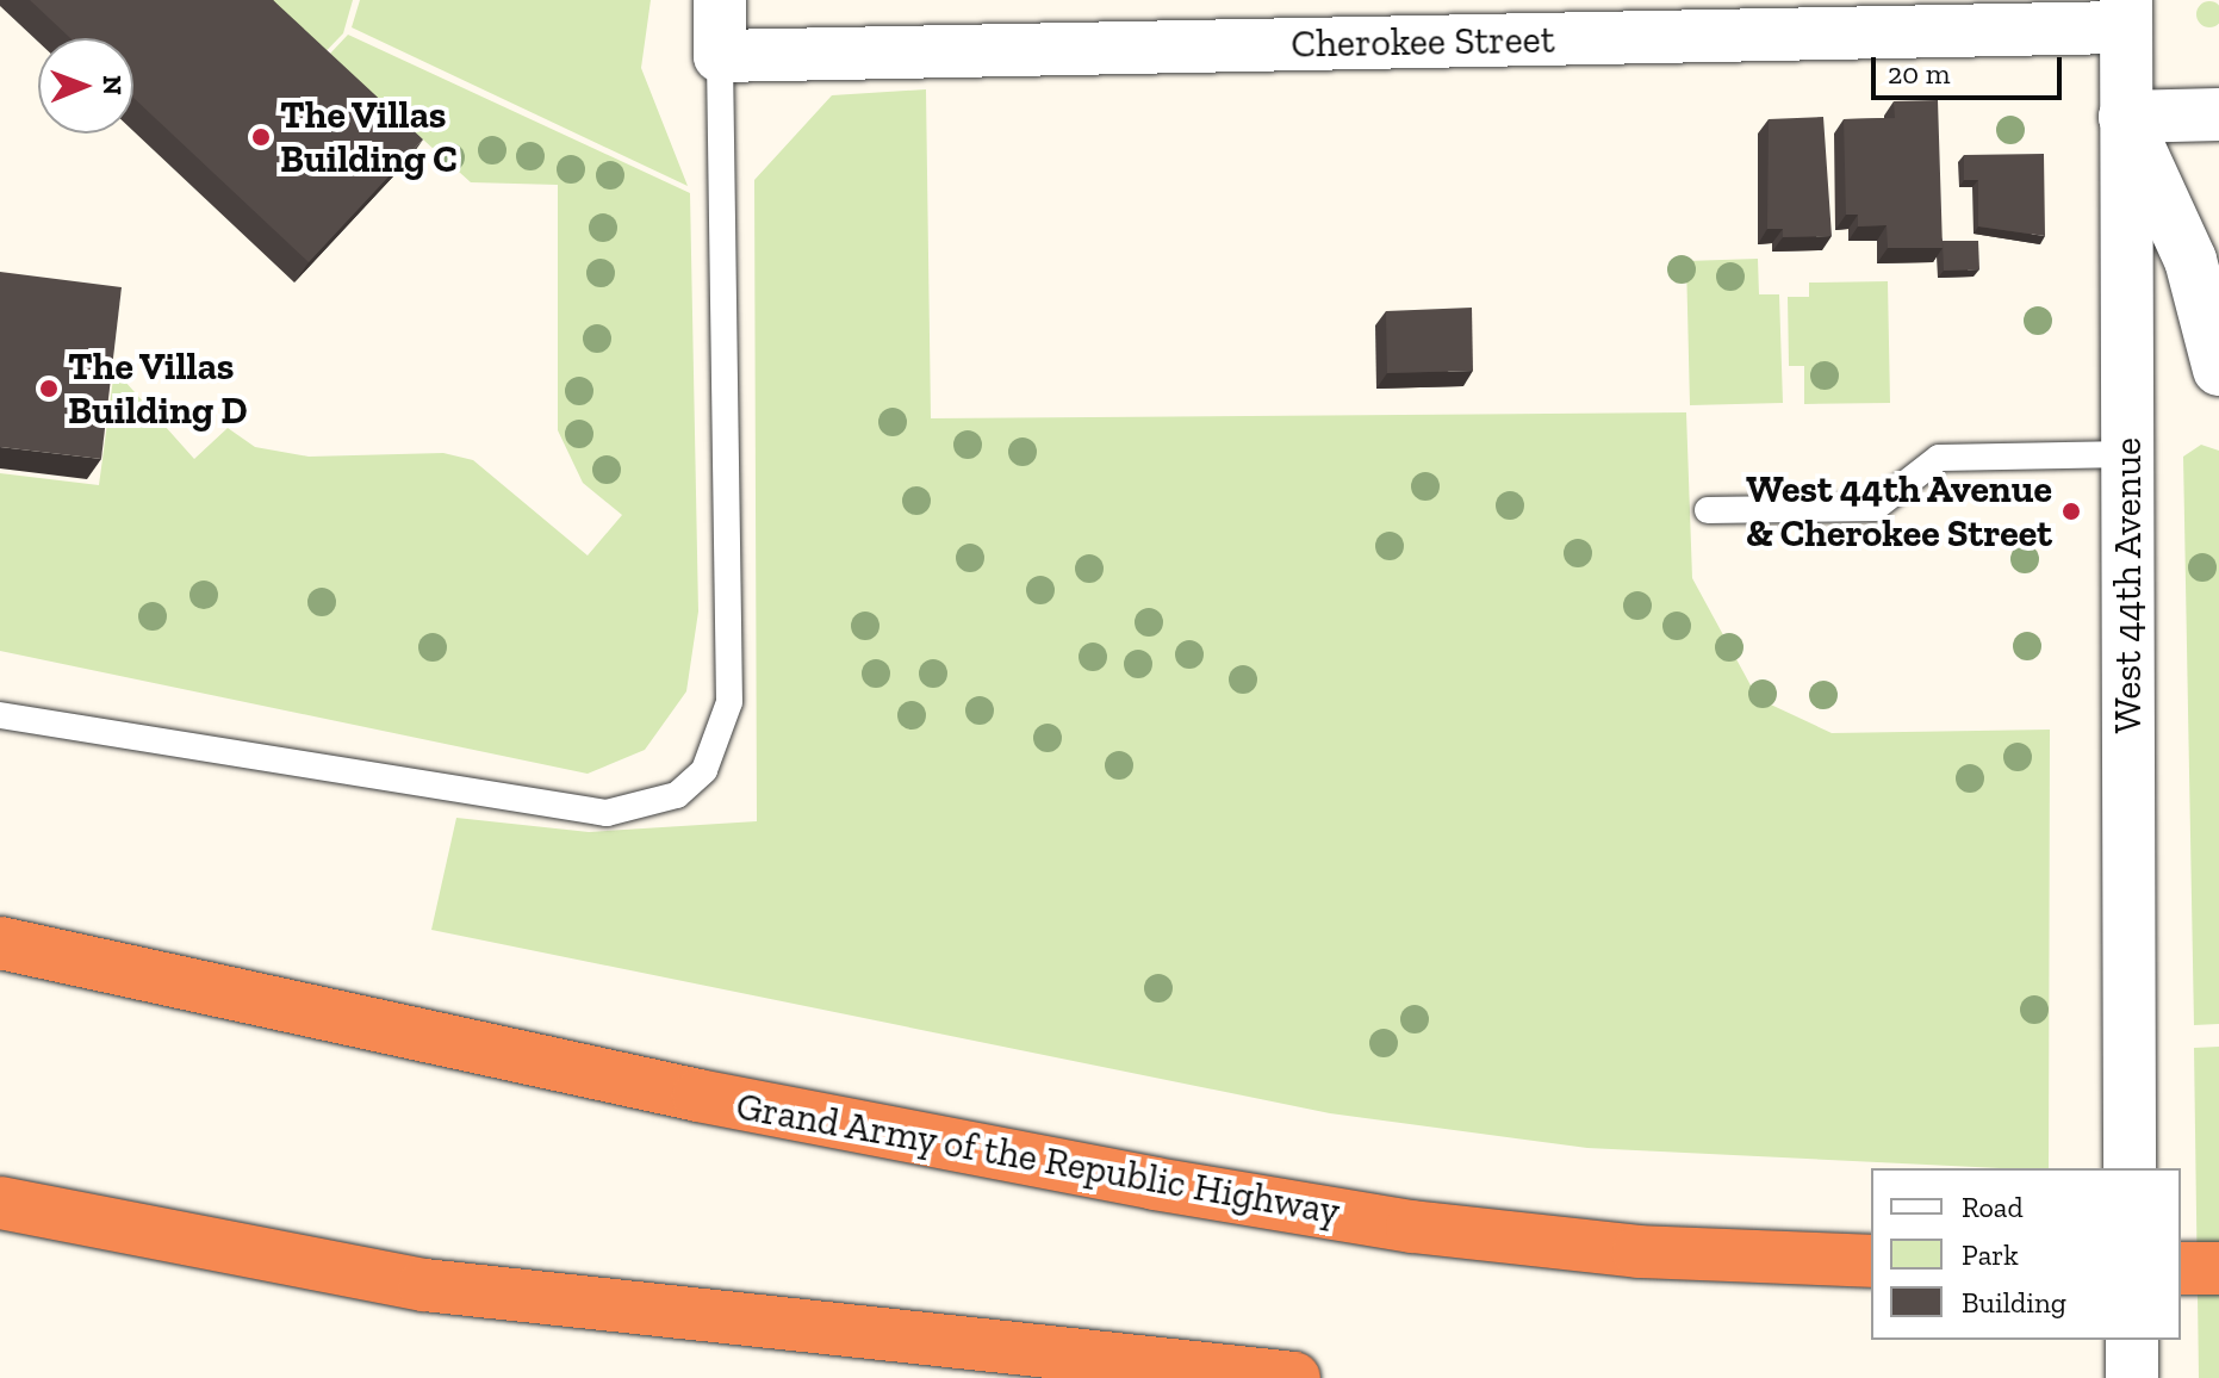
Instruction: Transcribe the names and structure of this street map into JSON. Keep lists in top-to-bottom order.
{
  "streets": {
    "highway": ["Grand Army of the Republic Highway"],
    "street": ["Cherokee Street", "West 44th Avenue"]
  },
  "crossings": [
    ["Cherokee Street", "West 44th Avenue"]
  ],
  "places": ["The Villas Building C", "The Villas Building D", "West 44th Avenue & Cherokee Street"],
  "legend": ["Road", "Park", "Building"],
  "scale_bar": "20 m",
  "north": "right"
}
